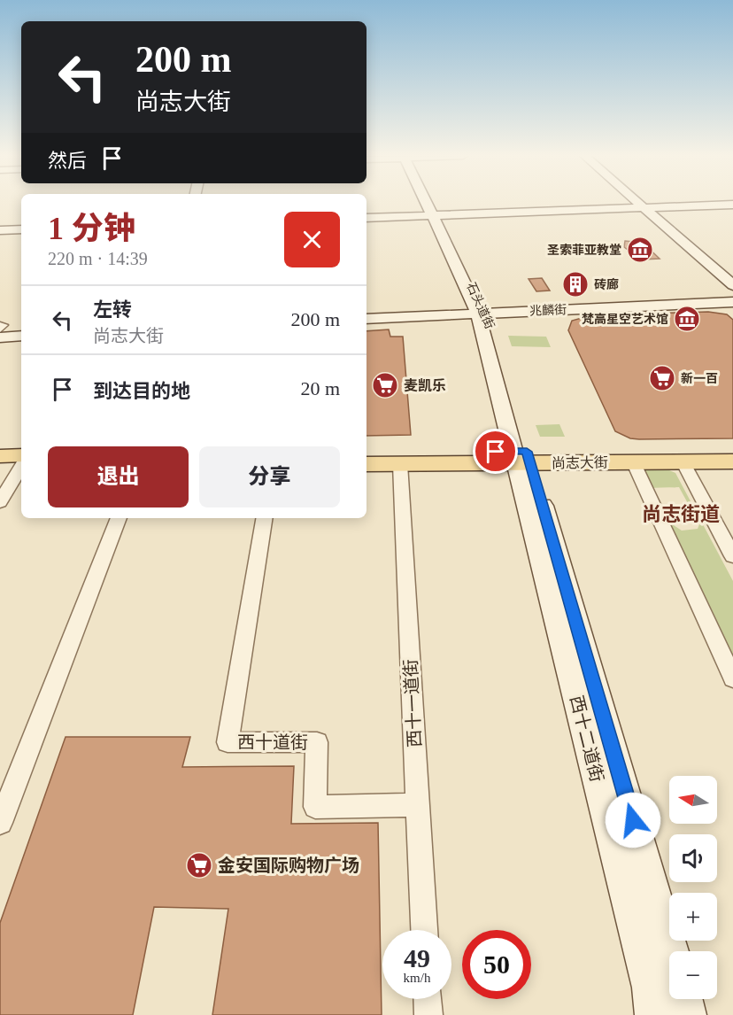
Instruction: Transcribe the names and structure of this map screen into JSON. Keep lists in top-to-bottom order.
{
  "streets": {
    "main road": [
      "石头道街",
      "兆麟街",
      "尚志大街",
      "西十二道街"
    ],
    "street": ["西十一道街", "西十道街"]
  },
  "crossings": [
    ["石头道街", "兆麟街"],
    ["石头道街", "尚志大街"],
    ["石头道街", "西十二道街"],
    ["尚志大街", "西十一道街"],
    ["尚志大街", "西十二道街"],
    ["西十一道街", "西十道街"]
  ],
  "districts": ["尚志街道"],
  "places": {
    "museum": ["圣索菲亚教堂", "梵高星空艺术馆"],
    "building": ["砖廊"],
    "supermarket": ["新一百", "麦凯乐", "金安国际购物广场"]
  },
  "north": "left",
  "page": {
    "turn": ["200 m", "尚志大街"],
    "then": "然后",
    "heading": ["1 分钟", "220 m · 14:39"],
    "list": [
      {
        "name": "左转",
        "note": "尚志大街",
        "value": "200 m"
      },
      {
        "name": "到达目的地",
        "value": "20 m"
      }
    ],
    "buttons": ["退出", "分享"],
    "map_buttons": ["+", "−"],
    "speed": "49 km/h",
    "limit": "50"
  }
}
